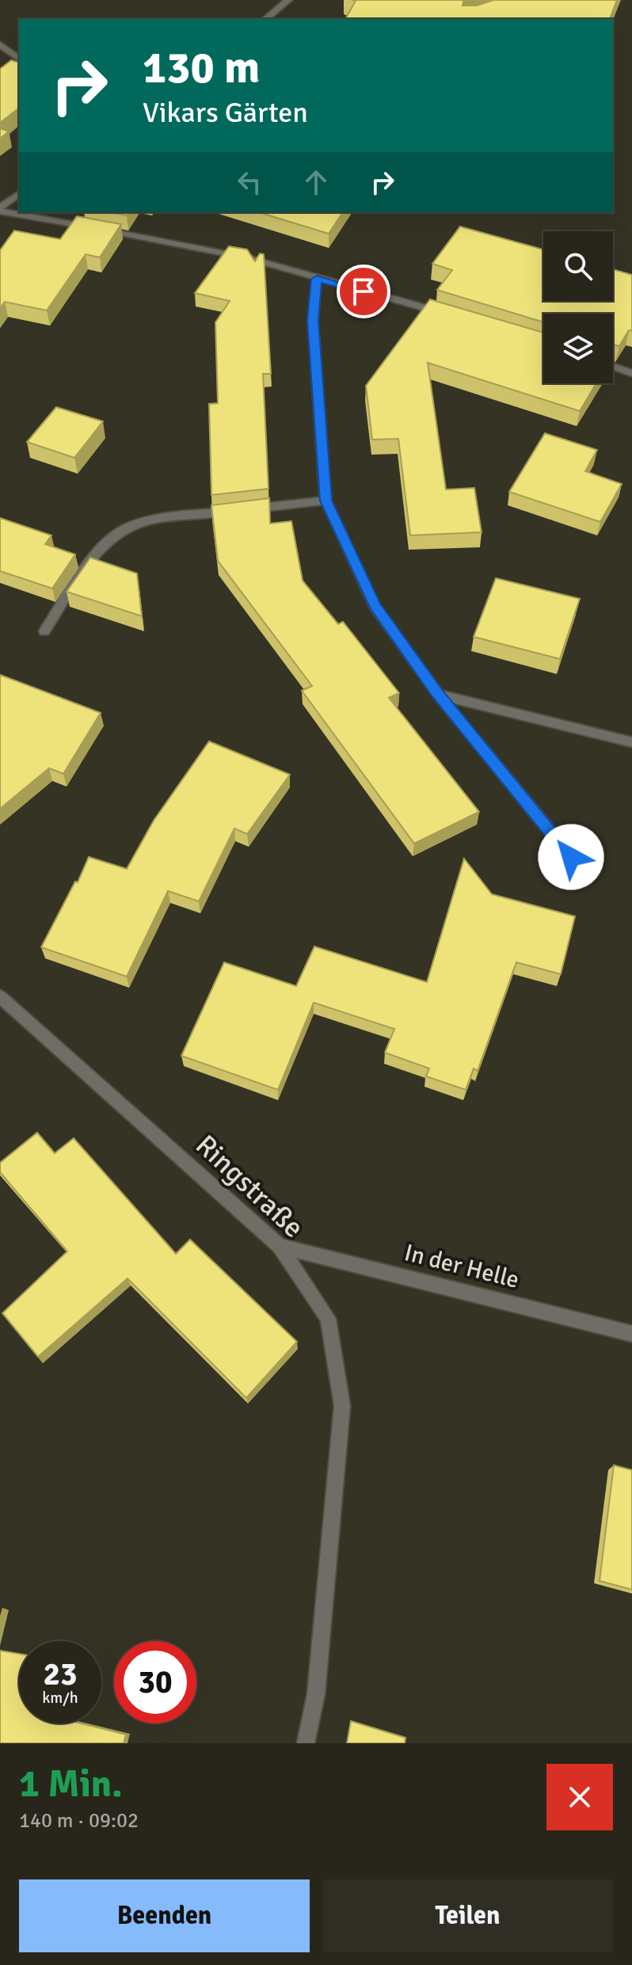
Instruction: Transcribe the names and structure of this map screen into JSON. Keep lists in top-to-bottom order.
{
  "streets": {
    "street": ["Ringstraße", "In der Helle"]
  },
  "crossings": [
    ["Ringstraße", "In der Helle"]
  ],
  "page": {
    "turn": ["130 m", "Vikars Gärten"],
    "speed": "23 km/h",
    "limit": "30",
    "heading": ["1 Min.", "140 m · 09:02"],
    "buttons": ["Beenden", "Teilen"]
  }
}
